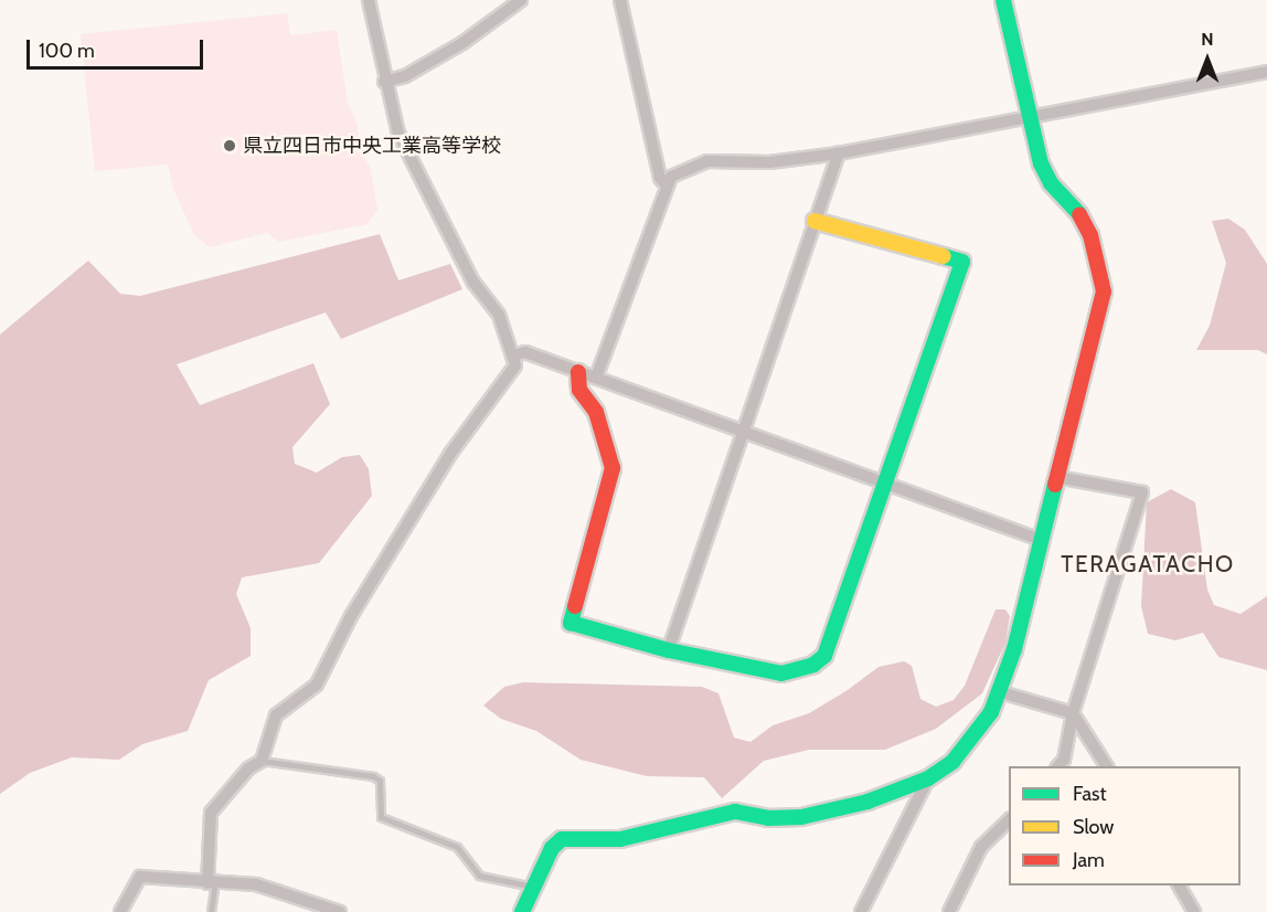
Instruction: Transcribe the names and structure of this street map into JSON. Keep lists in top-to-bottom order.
{
  "districts": ["TERAGATACHO"],
  "places": ["県立四日市中央工業高等学校"],
  "legend": ["Fast", "Slow", "Jam"],
  "scale_bar": "100 m",
  "north": "top"
}
